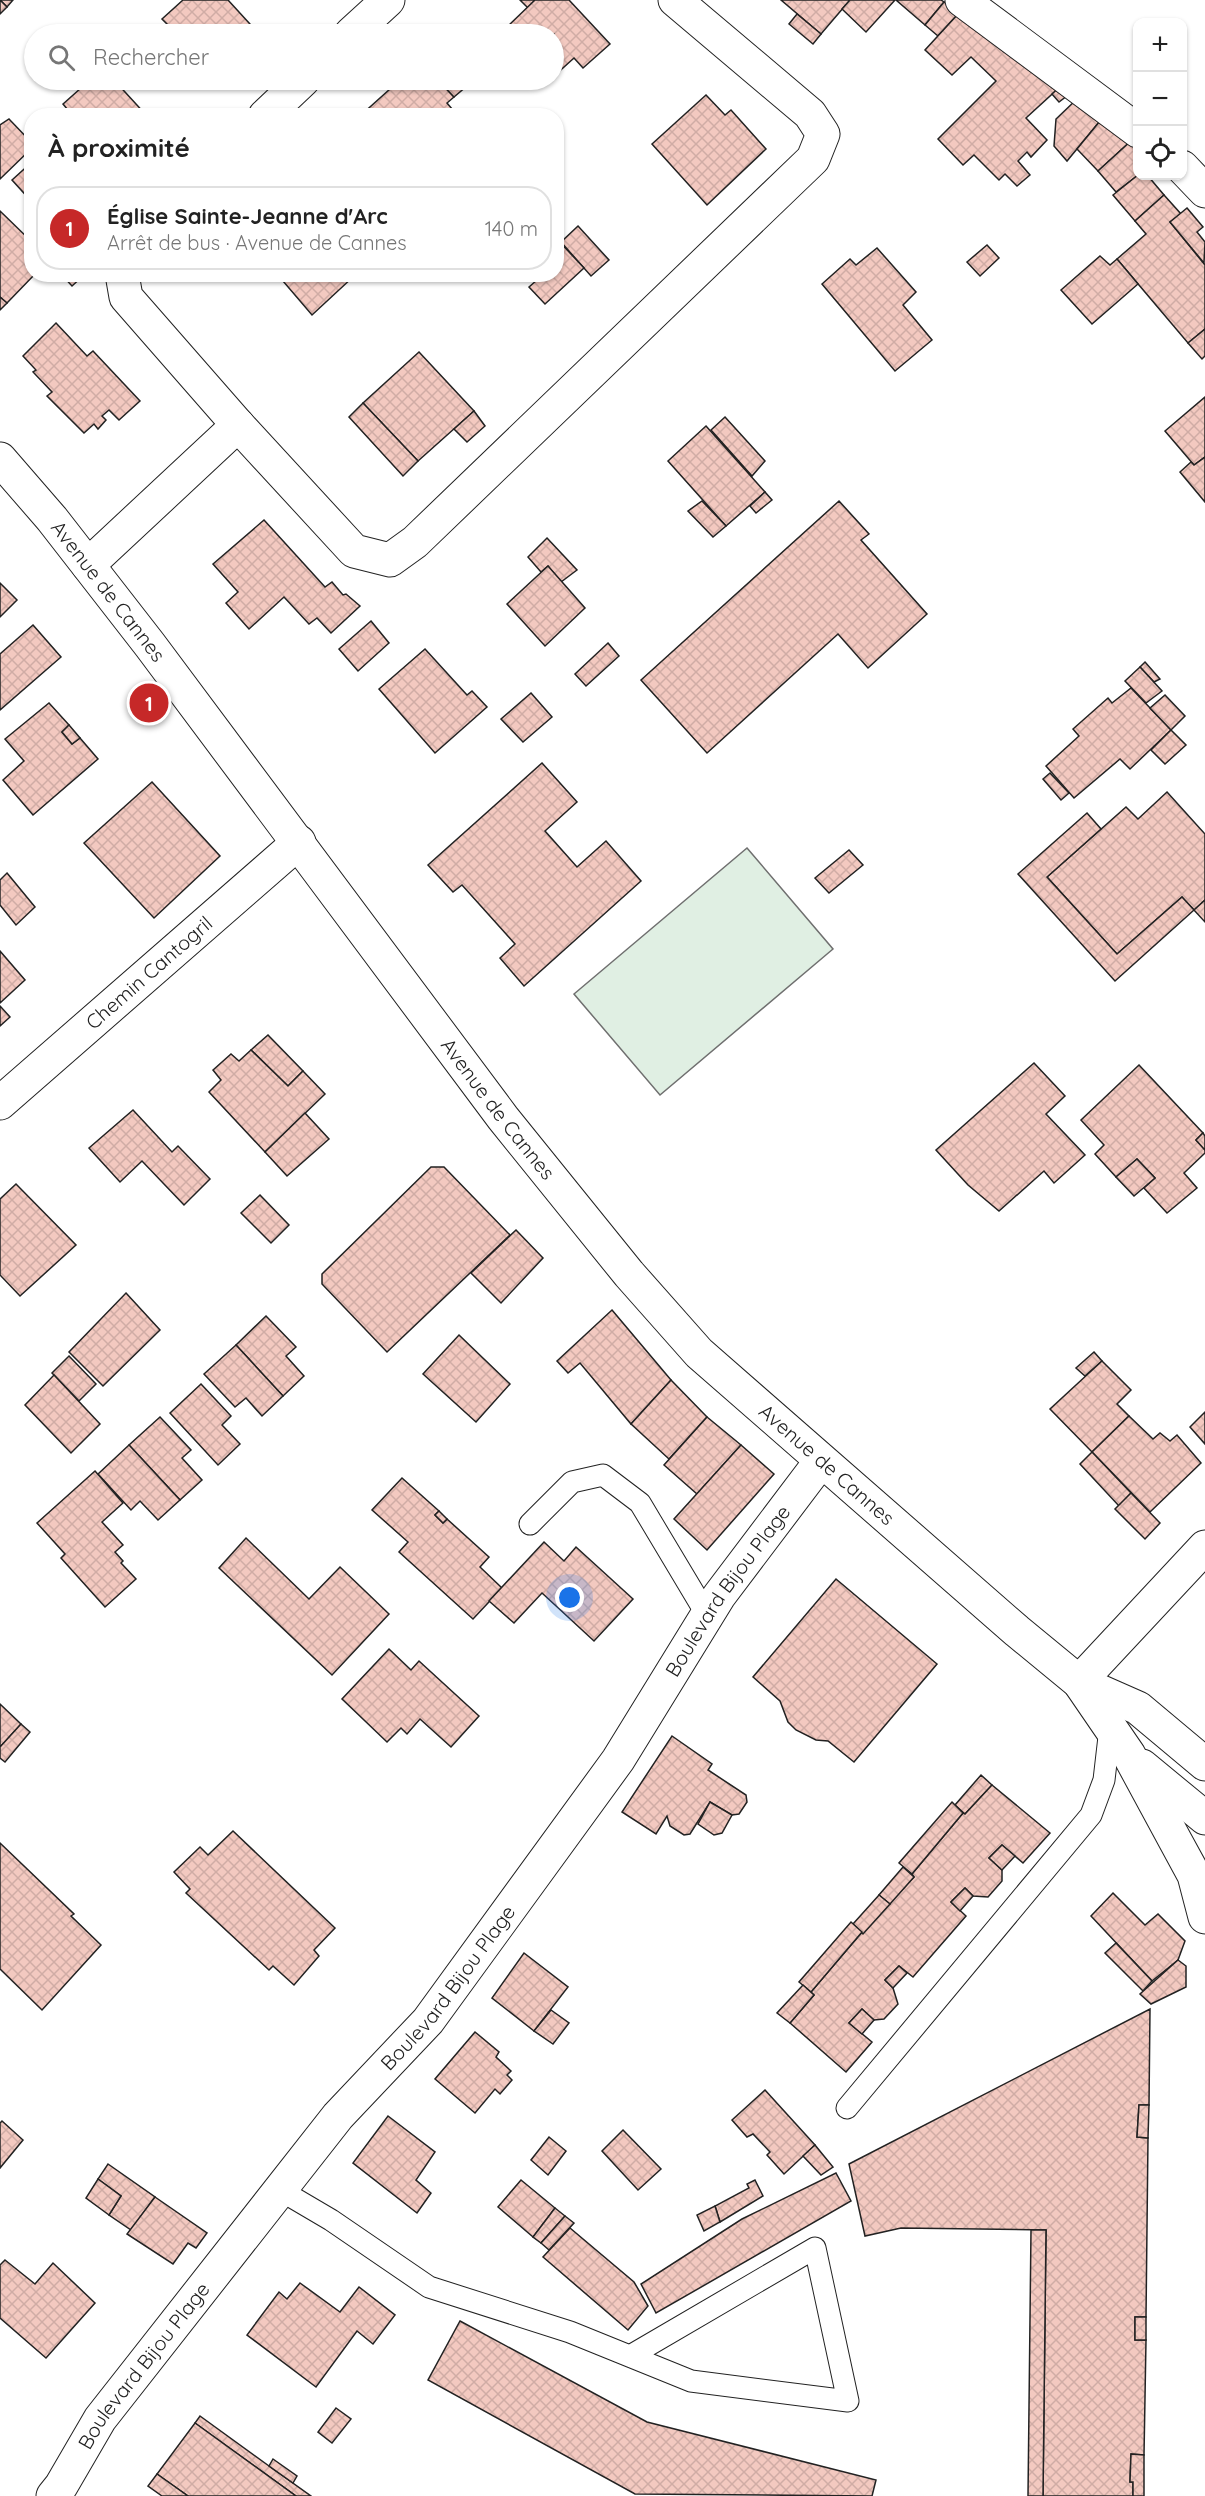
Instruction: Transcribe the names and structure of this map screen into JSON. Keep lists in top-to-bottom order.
{
  "streets": {
    "street": ["Avenue de Cannes", "Chemin Cantogril", "Boulevard Bijou Plage"]
  },
  "crossings": [
    ["Avenue de Cannes", "Chemin Cantogril"],
    ["Avenue de Cannes", "Boulevard Bijou Plage"]
  ],
  "page": {
    "map_buttons": ["+", "−"],
    "search": "Rechercher",
    "heading": "À proximité",
    "list": [
      {
        "mark": "1",
        "name": "Église Sainte-Jeanne d'Arc",
        "note": "Arrêt de bus · Avenue de Cannes",
        "value": "140 m"
      }
    ],
    "pins": "1"
  }
}
